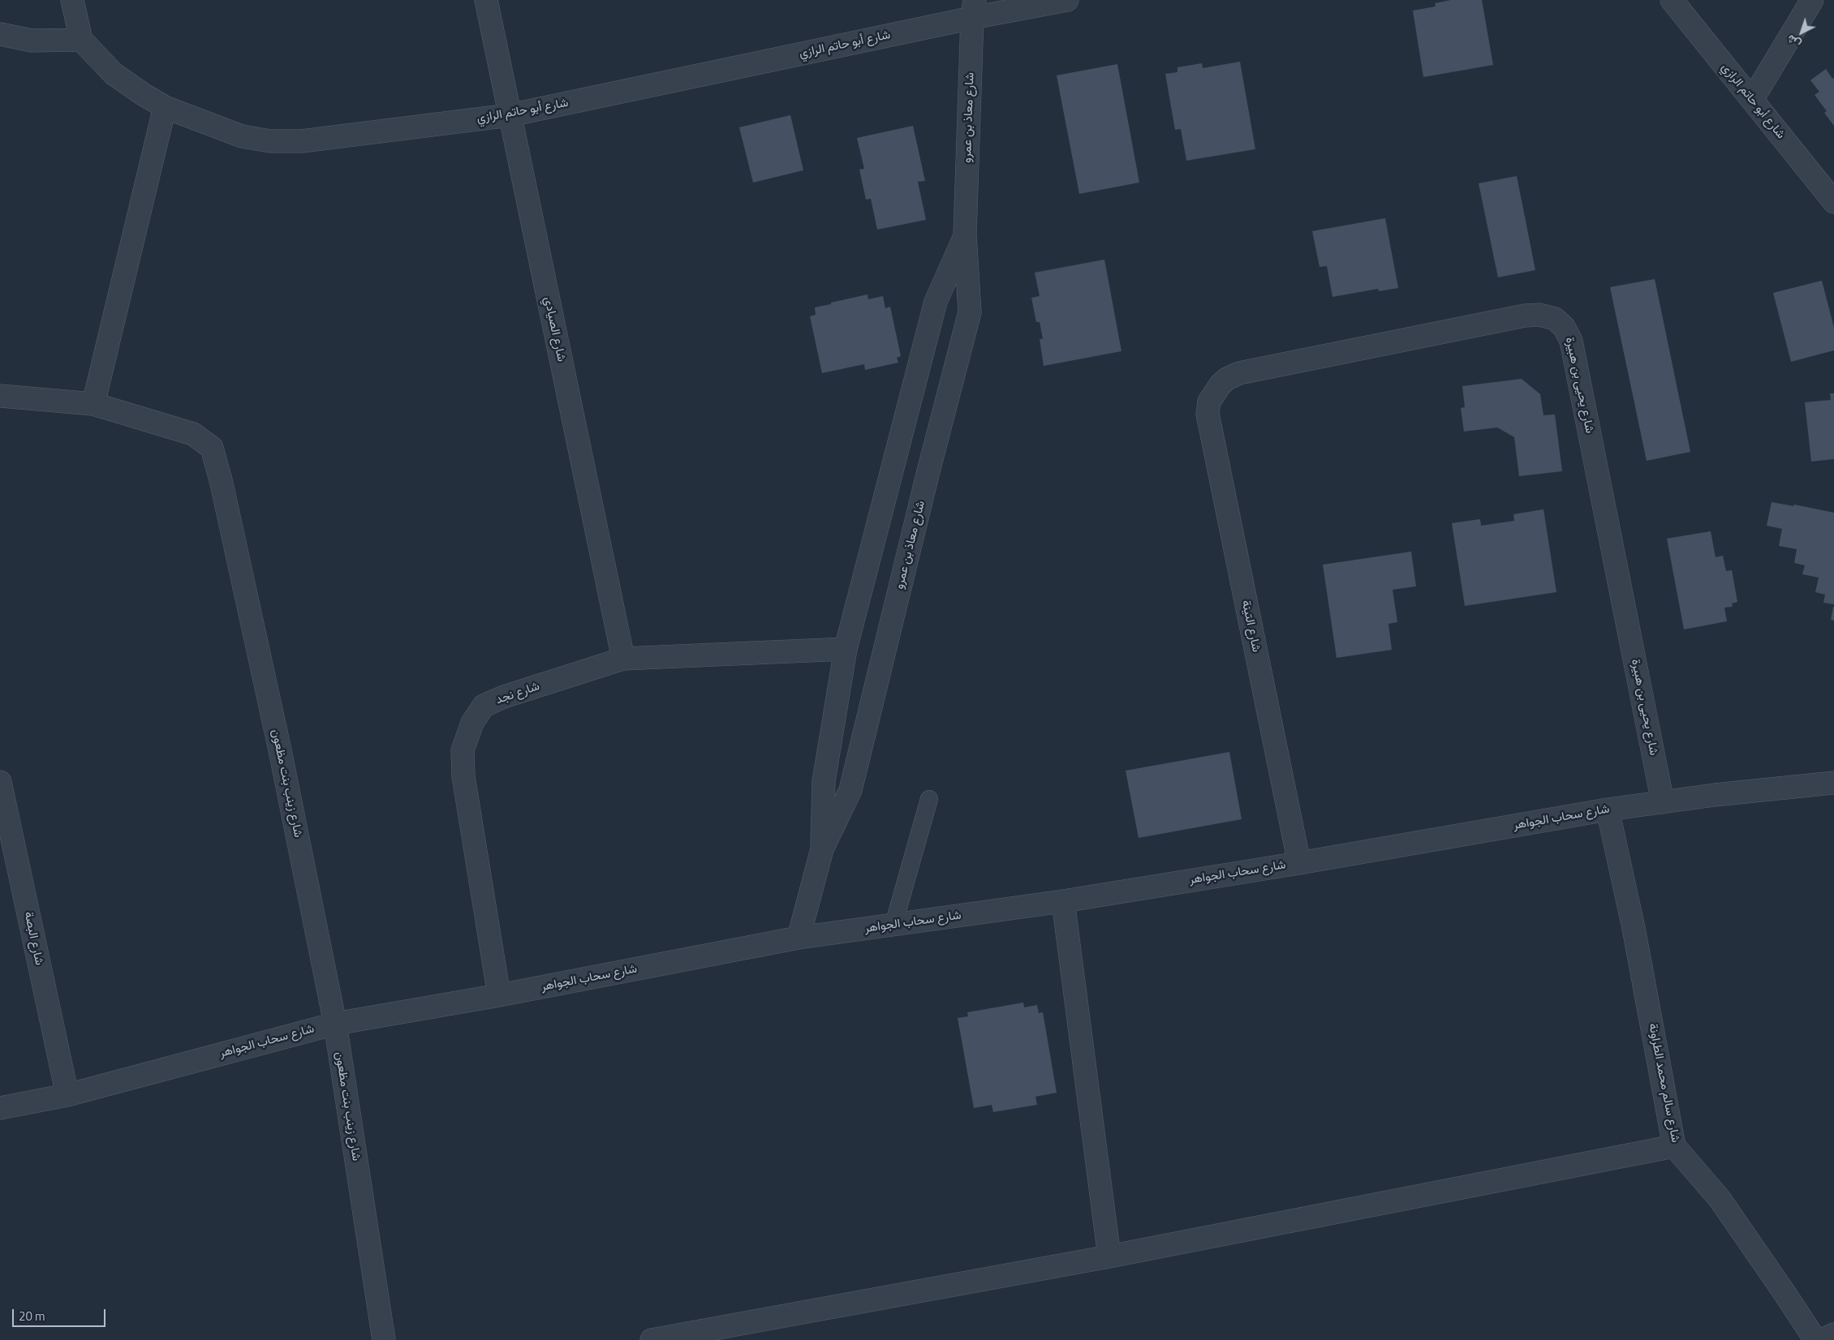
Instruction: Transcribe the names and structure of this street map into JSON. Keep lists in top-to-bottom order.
{
  "streets": {
    "street": [
      "شارع أبو حاتم الرازي",
      "شارع معاذ بن عمرو",
      "شارع الصيادي",
      "شارع يحيى بن هبيرة",
      "شارع التينة",
      "شارع نجد",
      "شارع زينب بنت مظعون",
      "شارع سحاب الجواهر",
      "شارع البصة",
      "شارع سالم محمد الطراونة"
    ]
  },
  "crossings": [
    ["شارع أبو حاتم الرازي", "شارع معاذ بن عمرو"],
    ["شارع أبو حاتم الرازي", "شارع الصيادي"],
    ["شارع معاذ بن عمرو", "شارع نجد"],
    ["شارع معاذ بن عمرو", "شارع سحاب الجواهر"],
    ["شارع الصيادي", "شارع نجد"],
    ["شارع يحيى بن هبيرة", "شارع التينة"],
    ["شارع يحيى بن هبيرة", "شارع سحاب الجواهر"],
    ["شارع التينة", "شارع سحاب الجواهر"],
    ["شارع نجد", "شارع سحاب الجواهر"],
    ["شارع زينب بنت مظعون", "شارع سحاب الجواهر"],
    ["شارع سحاب الجواهر", "شارع البصة"],
    ["شارع سحاب الجواهر", "شارع سالم محمد الطراونة"]
  ],
  "scale_bar": "20 m",
  "north": "bottom left"
}
